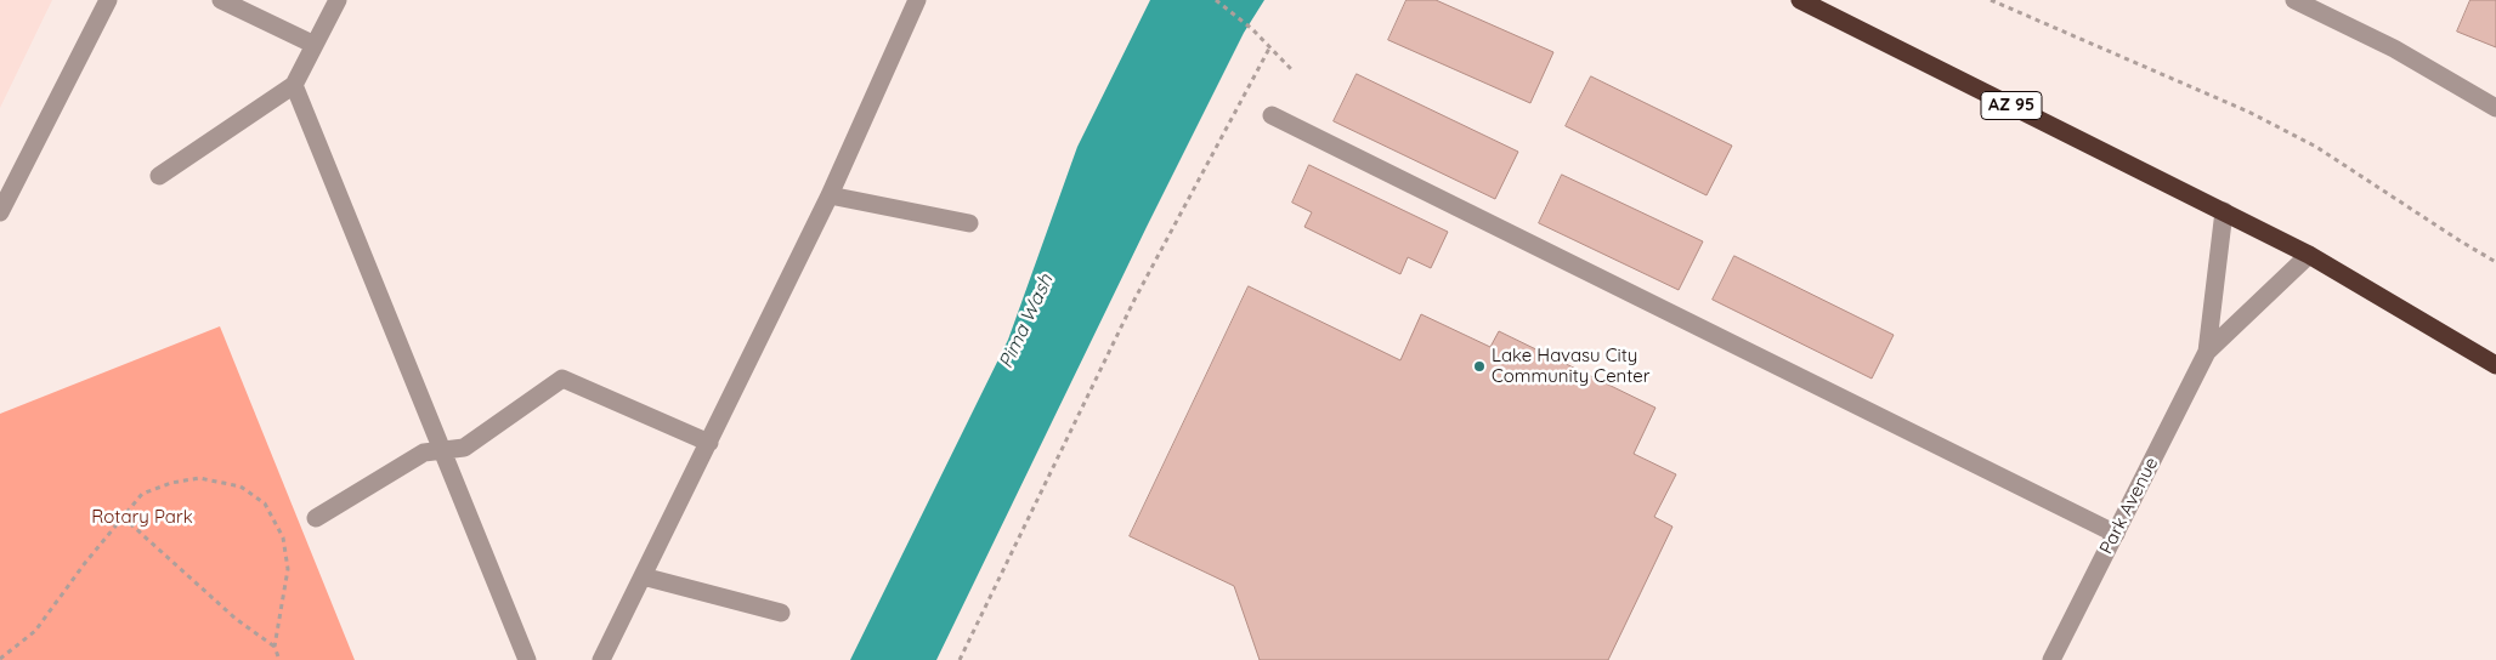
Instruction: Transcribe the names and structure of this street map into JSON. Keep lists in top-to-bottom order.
{
  "streets": {
    "highway": ["AZ 95"],
    "street": ["Park Avenue"]
  },
  "crossings": [
    ["AZ 95", "Park Avenue"]
  ],
  "water": ["Pima Wash"],
  "parks": ["Rotary Park"],
  "places": ["Lake Havasu City Community Center"]
}
